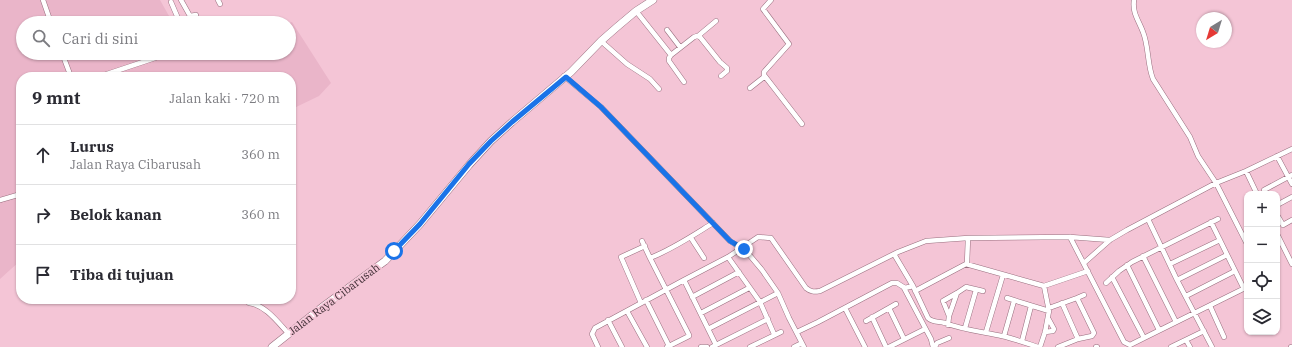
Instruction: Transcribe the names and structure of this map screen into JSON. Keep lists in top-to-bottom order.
{
  "streets": {
    "main road": ["Jalan Raya Cibarusah"]
  },
  "north": "bottom left",
  "page": {
    "search": "Cari di sini",
    "heading": ["9 mnt", "Jalan kaki · 720 m"],
    "list": [
      ["Lurus", "Jalan Raya Cibarusah", "360 m"],
      ["Belok kanan", "360 m"],
      "Tiba di tujuan"
    ],
    "map_buttons": ["+", "−"]
  }
}
